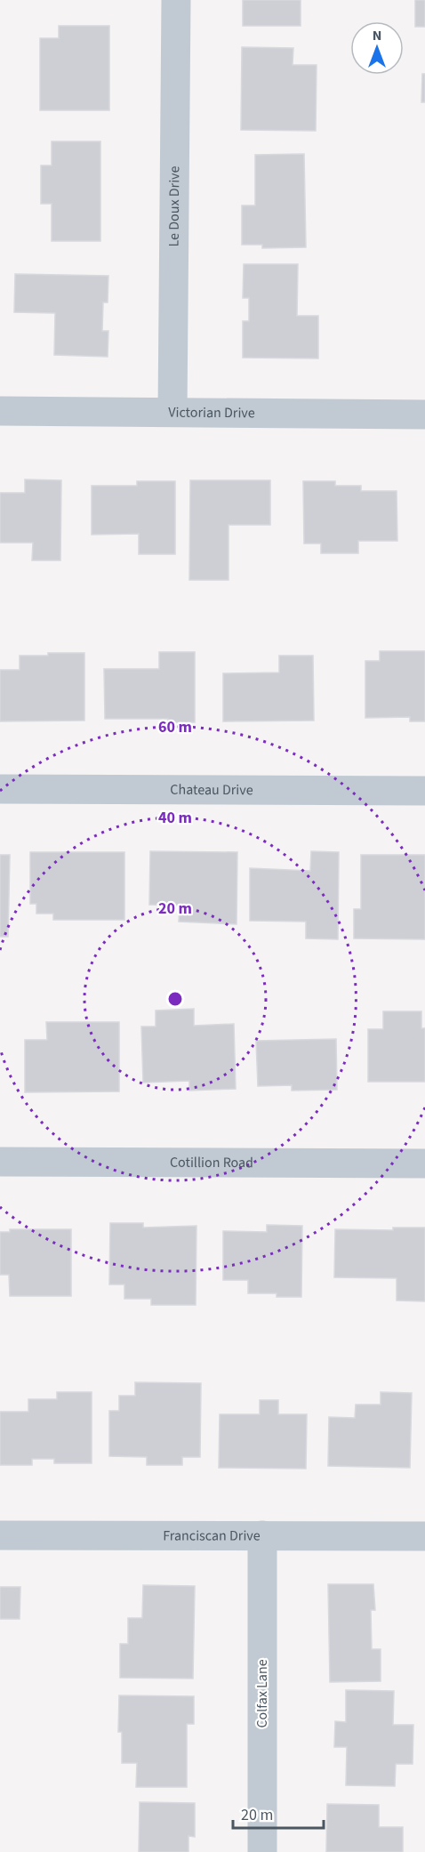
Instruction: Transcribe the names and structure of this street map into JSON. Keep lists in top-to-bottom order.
{
  "streets": {
    "street": [
      "Le Doux Drive",
      "Victorian Drive",
      "Chateau Drive",
      "Cotillion Road",
      "Franciscan Drive",
      "Colfax Lane"
    ]
  },
  "crossings": [
    ["Le Doux Drive", "Victorian Drive"],
    ["Franciscan Drive", "Colfax Lane"]
  ],
  "scale_bar": "20 m",
  "north": "top",
  "rings": ["60 m", "40 m", "20 m"]
}
